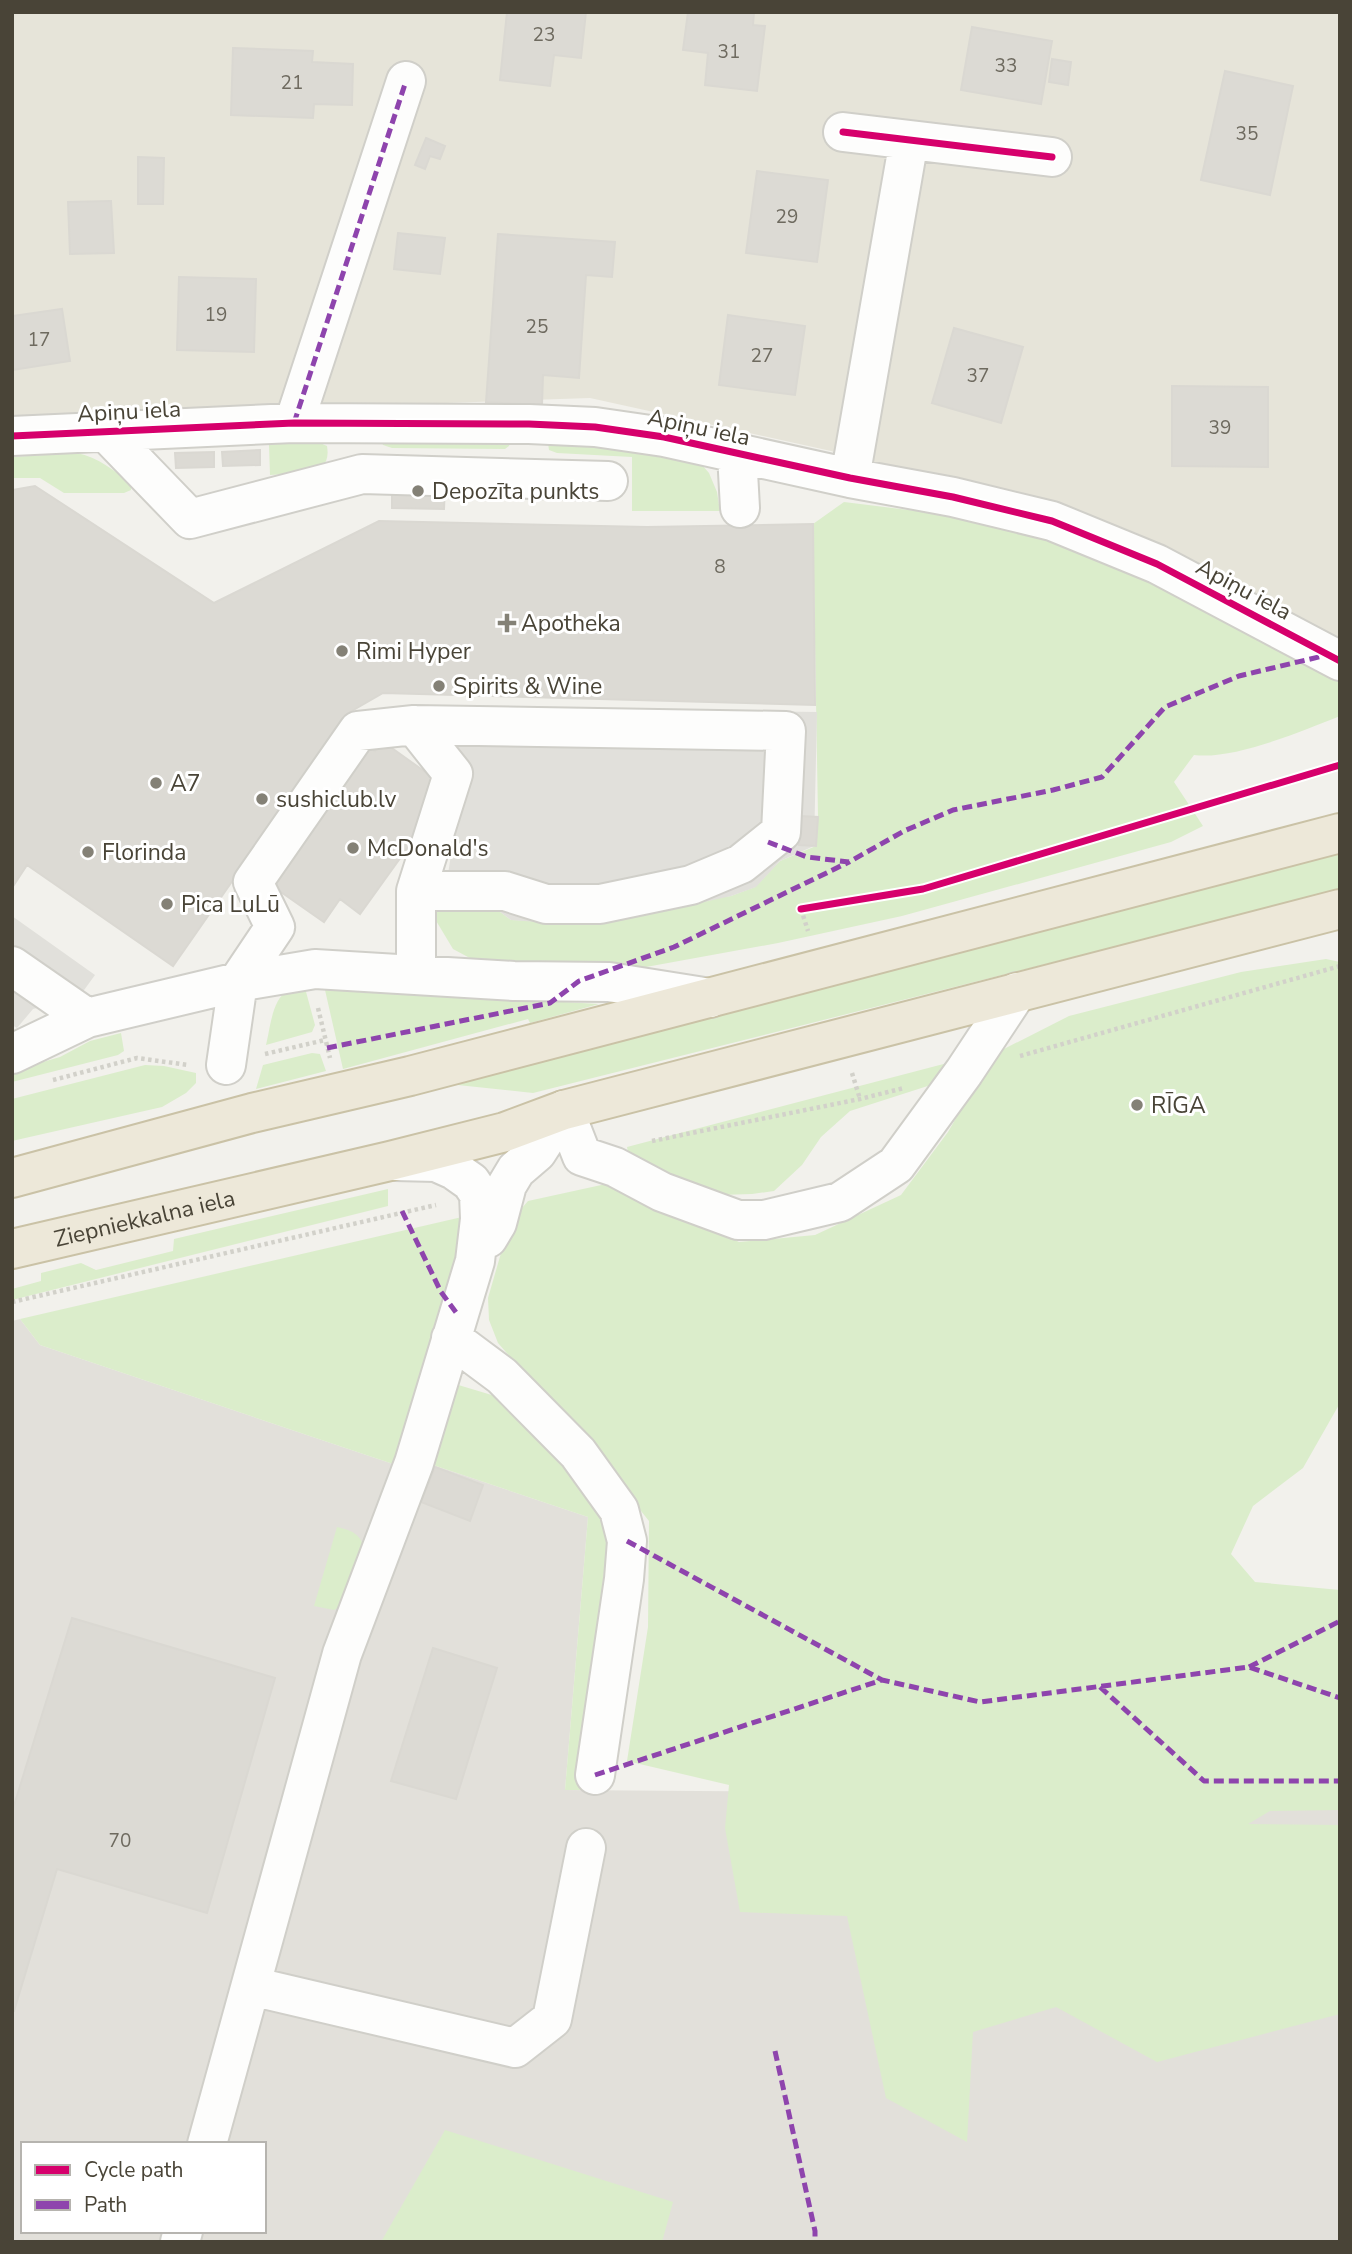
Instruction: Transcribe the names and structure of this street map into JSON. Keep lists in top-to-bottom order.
{
  "streets": {
    "highway": ["Ziepniekkalna iela"],
    "street": ["Apiņu iela"]
  },
  "places": {
    "other": [
      "Depozīta punkts",
      "Rimi Hyper",
      "Spirits & Wine",
      "A7",
      "sushiclub.lv",
      "McDonald's",
      "Florinda",
      "Pica LuLū",
      "RĪGA"
    ],
    "health": ["Apotheka"]
  },
  "house_numbers": [
    "23",
    "31",
    "33",
    "21",
    "35",
    "29",
    "19",
    "25",
    "17",
    "27",
    "37",
    "39",
    "8",
    "70"
  ],
  "legend": ["Cycle path", "Path"]
}
